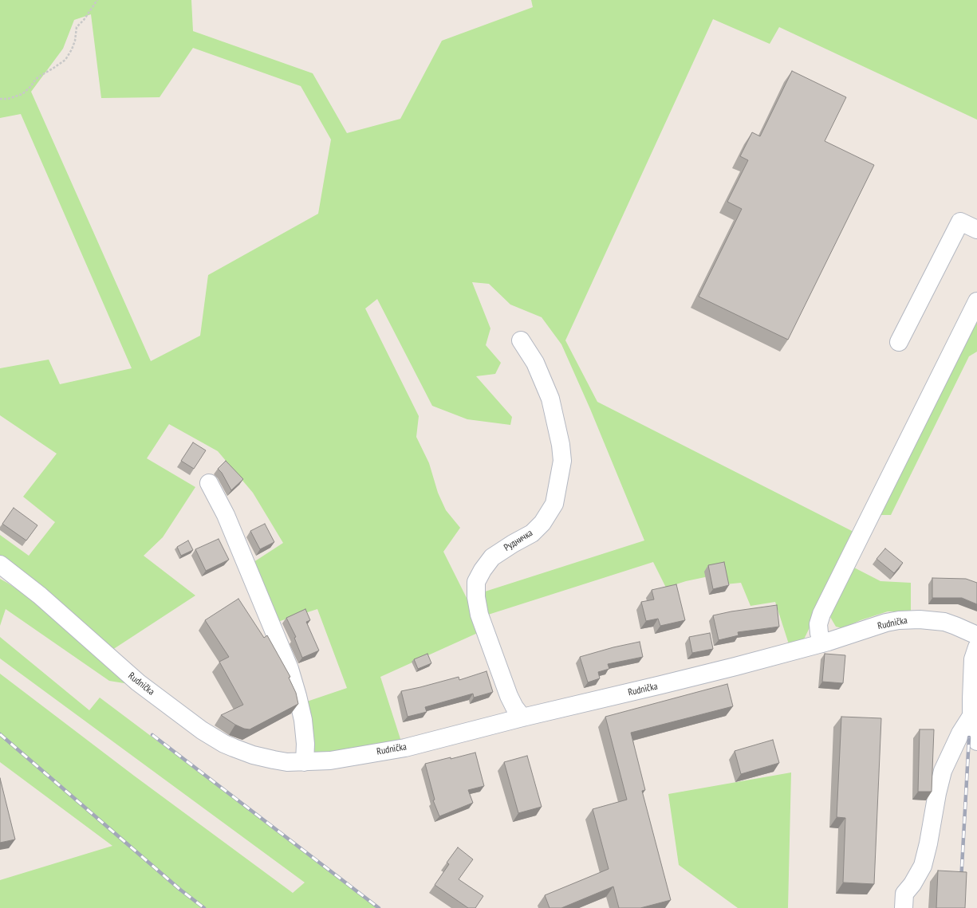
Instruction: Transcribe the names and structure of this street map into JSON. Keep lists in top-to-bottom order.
{
  "streets": {
    "street": ["Рудничка", "Rudnička"]
  },
  "crossings": [
    ["Рудничка", "Rudnička"]
  ]
}
